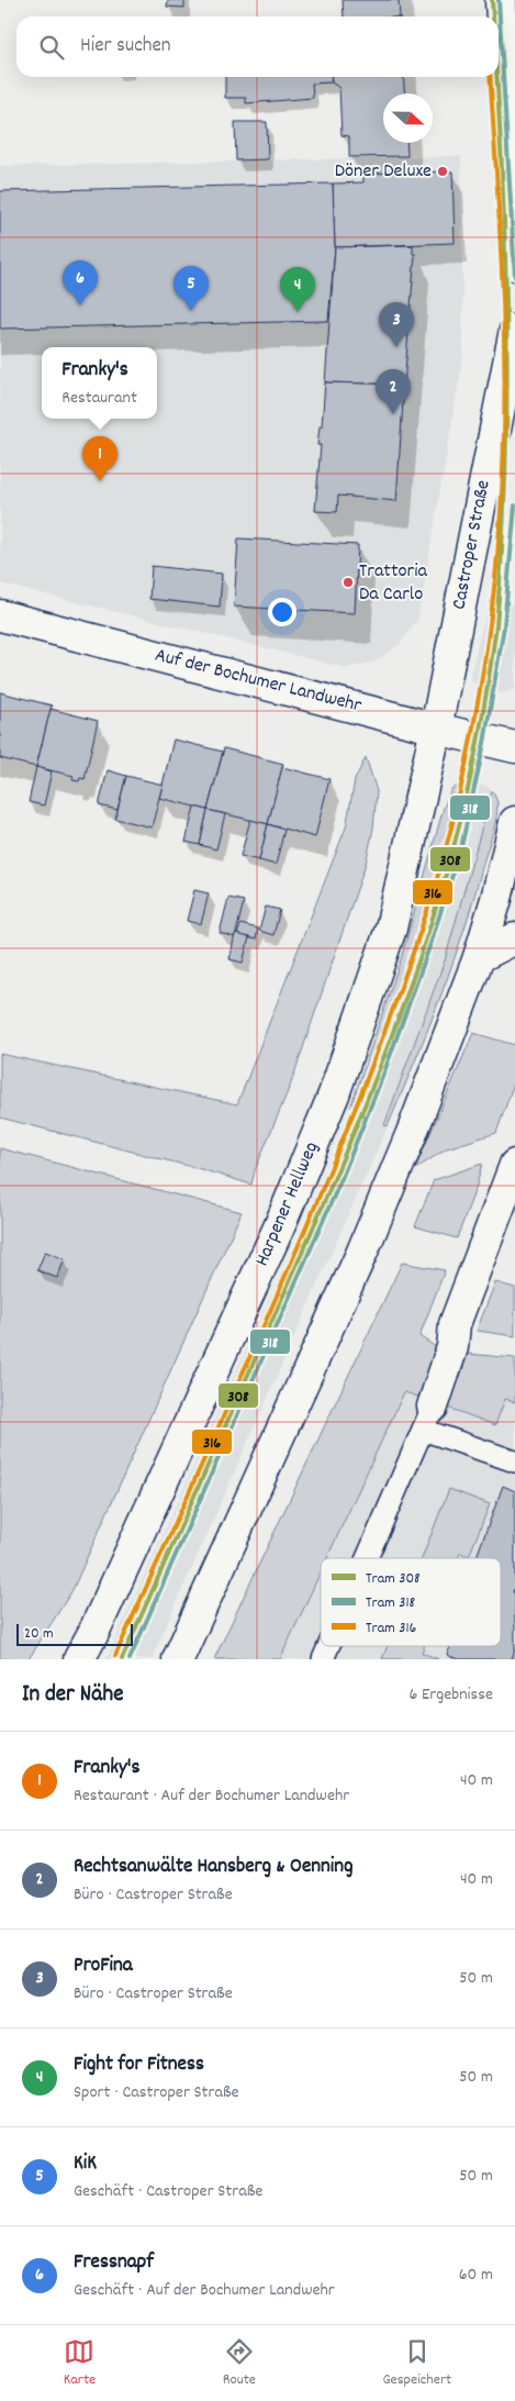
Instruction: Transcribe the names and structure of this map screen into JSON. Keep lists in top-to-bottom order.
{
  "streets": {
    "main road": ["Castroper Straße", "Auf der Bochumer Landwehr", "Harpener Hellweg"]
  },
  "crossings": [
    ["Castroper Straße", "Auf der Bochumer Landwehr"],
    ["Castroper Straße", "Harpener Hellweg"],
    ["Auf der Bochumer Landwehr", "Harpener Hellweg"]
  ],
  "places": ["Döner Deluxe", "Trattoria Da Carlo"],
  "lines": ["tram line 308", "tram line 318", "tram line 316"],
  "legend": ["Tram 308", "Tram 318", "Tram 316"],
  "scale_bar": "20 m",
  "north": "right",
  "page": {
    "search": "Hier suchen",
    "pins": [
      "6",
      "5",
      "4",
      "3",
      "2",
      "1"
    ],
    "popup": ["Franky's", "Restaurant"],
    "scale": "20 m",
    "heading": ["In der Nähe", "6 Ergebnisse"],
    "list": [
      {
        "mark": "1",
        "name": "Franky's",
        "note": "Restaurant · Auf der Bochumer Landwehr",
        "value": "40 m"
      },
      {
        "mark": "2",
        "name": "Rechtsanwälte Hansberg & Oenning",
        "note": "Büro · Castroper Straße",
        "value": "40 m"
      },
      {
        "mark": "3",
        "name": "ProFina",
        "note": "Büro · Castroper Straße",
        "value": "50 m"
      },
      {
        "mark": "4",
        "name": "Fight for Fitness",
        "note": "Sport · Castroper Straße",
        "value": "50 m"
      },
      {
        "mark": "5",
        "name": "KiK",
        "note": "Geschäft · Castroper Straße",
        "value": "50 m"
      },
      {
        "mark": "6",
        "name": "Fressnapf",
        "note": "Geschäft · Auf der Bochumer Landwehr",
        "value": "60 m"
      }
    ],
    "nav": ["Karte", "Route", "Gespeichert"]
  }
}
